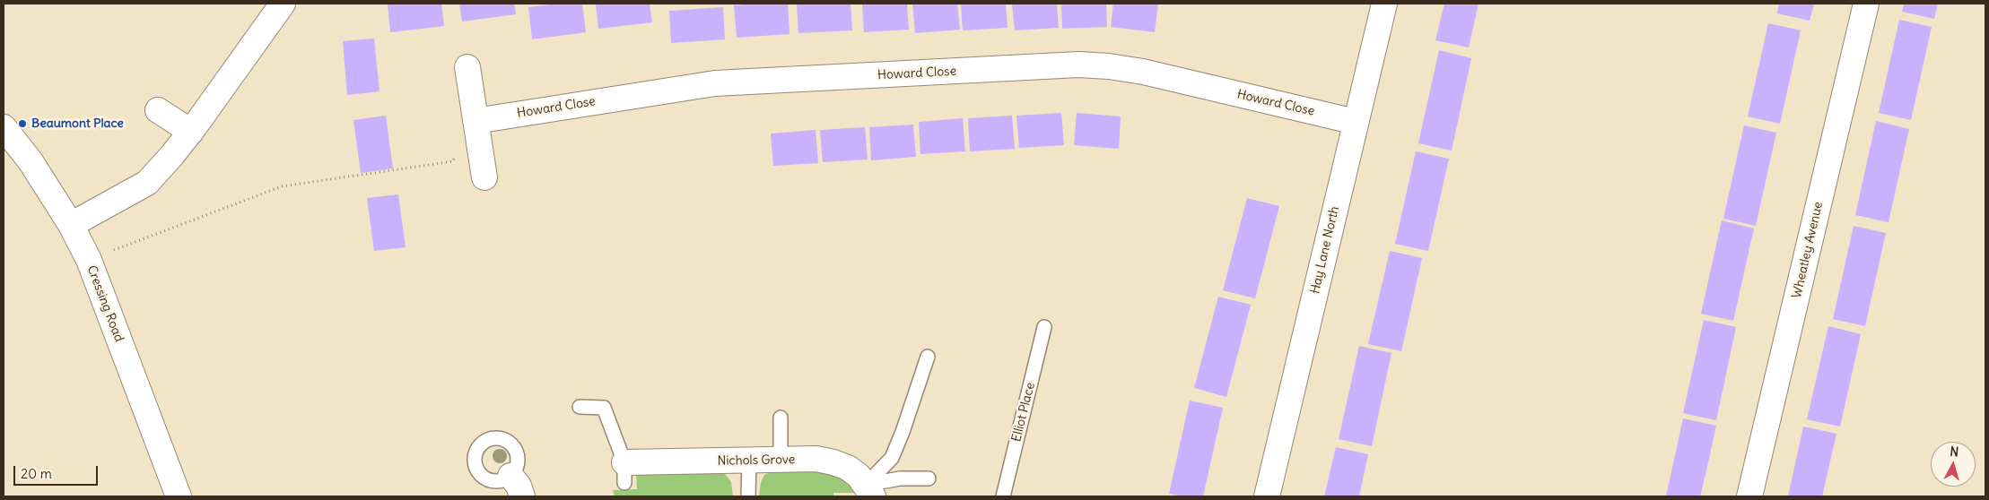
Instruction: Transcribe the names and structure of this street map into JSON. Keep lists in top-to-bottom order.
{
  "streets": {
    "street": [
      "Howard Close",
      "Hay Lane North",
      "Wheatley Avenue",
      "Cressing Road",
      "Nichols Grove"
    ],
    "lane": ["Elliot Place"]
  },
  "crossings": [
    ["Howard Close", "Hay Lane North"]
  ],
  "places": ["Beaumont Place"],
  "scale_bar": "20 m",
  "north": "top"
}
